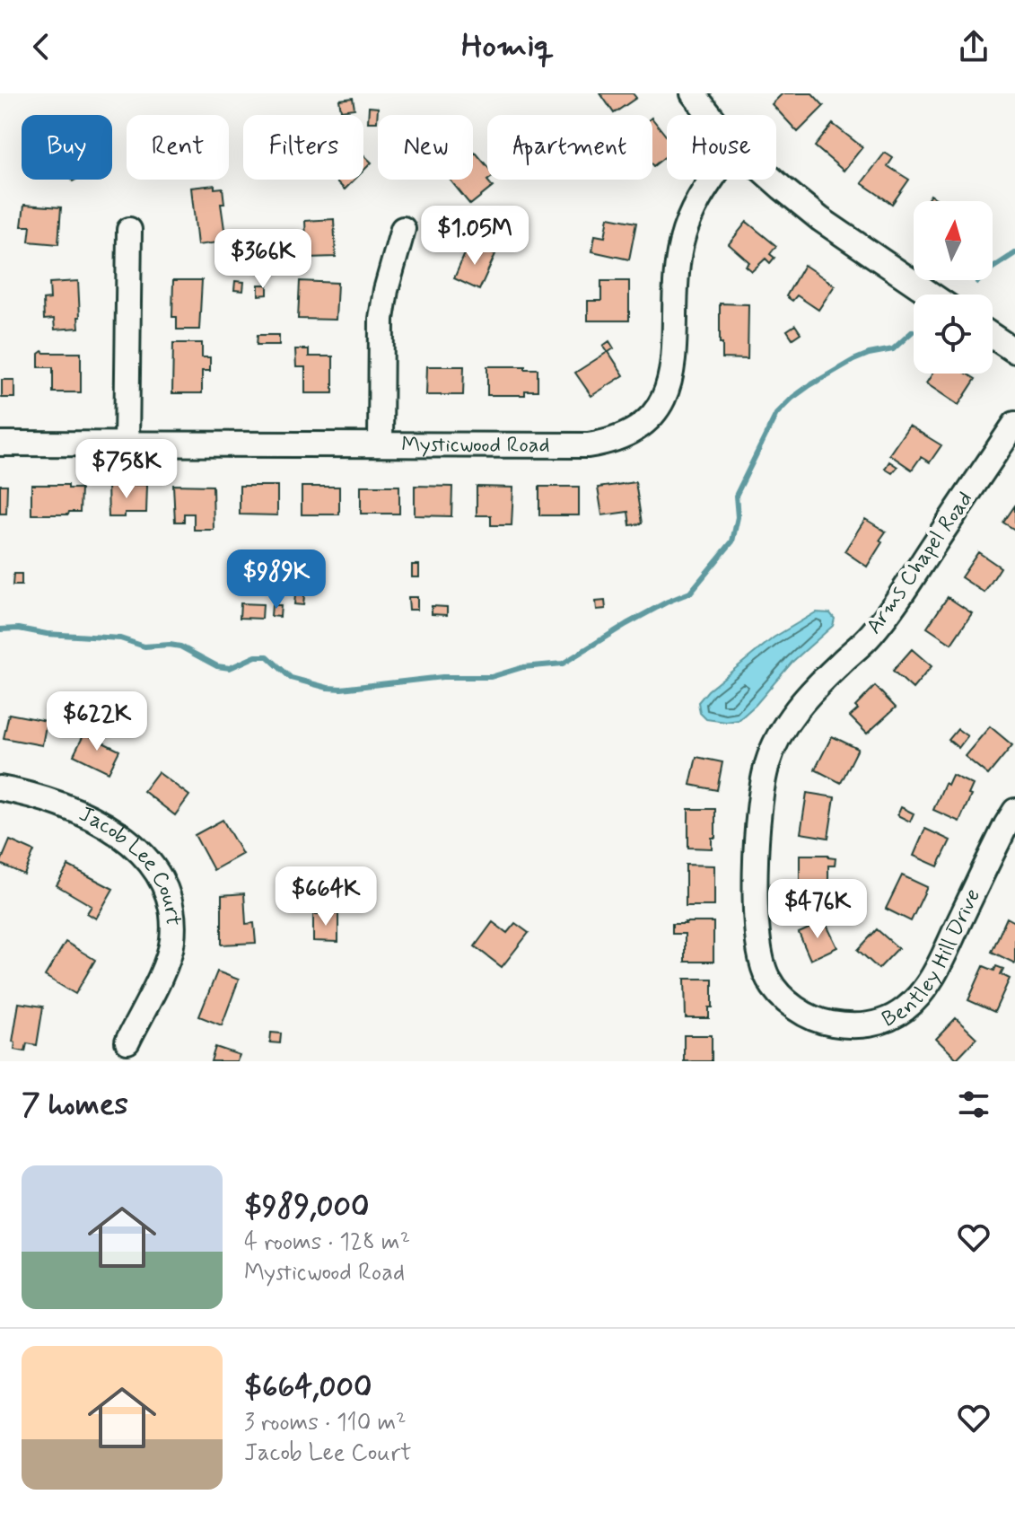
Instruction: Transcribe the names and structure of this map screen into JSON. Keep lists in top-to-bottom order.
{
  "streets": {
    "street": [
      "Mysticwood Road",
      "Arms Chapel Road",
      "Jacob Lee Court",
      "Bentley Hill Drive"
    ]
  },
  "crossings": [
    ["Arms Chapel Road", "Bentley Hill Drive"]
  ],
  "north": "top",
  "page": {
    "header": "Homiq",
    "chip": [
      "Buy",
      "Rent",
      "Filters",
      "New",
      "Apartment",
      "House"
    ],
    "price": [
      "$1.05M",
      "$366K",
      "$758K",
      "$989K",
      "$622K",
      "$664K",
      "$476K"
    ],
    "heading": "7 homes",
    "list": [
      {
        "name": "$989,000",
        "note": "4 rooms · 128 m² · Mysticwood Road"
      },
      {
        "name": "$664,000",
        "note": "3 rooms · 110 m² · Jacob Lee Court"
      }
    ]
  }
}
